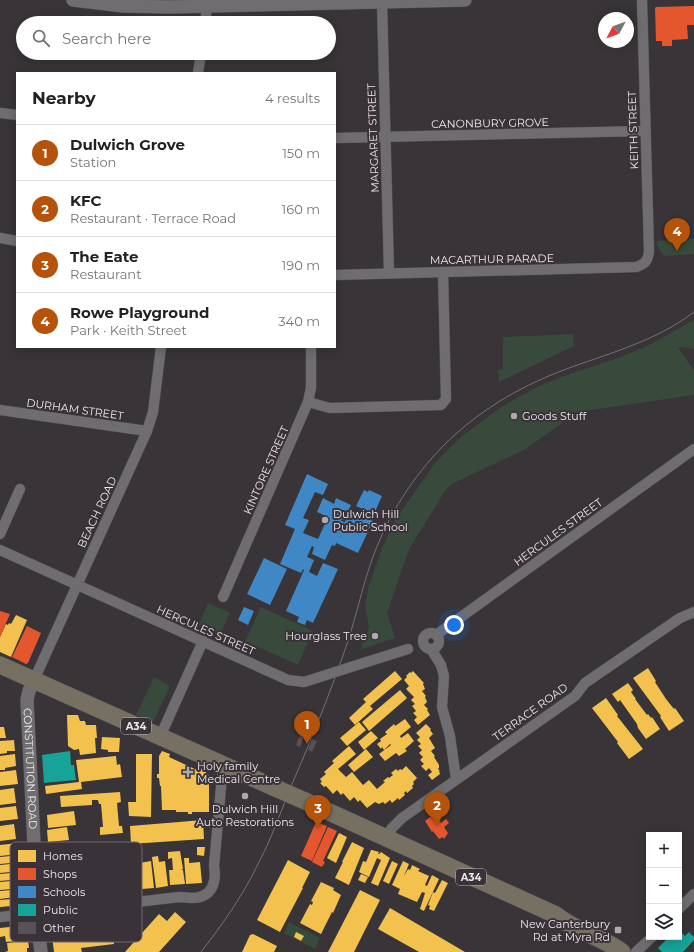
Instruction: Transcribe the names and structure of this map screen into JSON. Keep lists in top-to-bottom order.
{
  "streets": {
    "highway": ["A34"],
    "main road": ["CONSTITUTION ROAD"],
    "street": [
      "CANONBURY GROVE",
      "KEITH STREET",
      "MARGARET STREET",
      "MACARTHUR PARADE",
      "DURHAM STREET",
      "KINTORE STREET",
      "BEACH ROAD",
      "HERCULES STREET",
      "TERRACE ROAD"
    ]
  },
  "crossings": [
    ["CANONBURY GROVE", "KEITH STREET"],
    ["CANONBURY GROVE", "MARGARET STREET"],
    ["KEITH STREET", "MACARTHUR PARADE"],
    ["MARGARET STREET", "MACARTHUR PARADE"],
    ["DURHAM STREET", "BEACH ROAD"],
    ["BEACH ROAD", "HERCULES STREET"],
    ["BEACH ROAD", "A34"],
    ["BEACH ROAD", "CONSTITUTION ROAD"],
    ["HERCULES STREET", "TERRACE ROAD"],
    ["TERRACE ROAD", "A34"],
    ["A34", "CONSTITUTION ROAD"]
  ],
  "places": {
    "other": [
      "Goods Stuff",
      "Dulwich Hill Public School",
      "Hourglass Tree",
      "Dulwich Hill Auto Restorations"
    ],
    "health": ["Holy family Medical Centre"],
    "transit": ["New Canterbury Rd at Myra Rd"]
  },
  "legend": [
    "Homes",
    "Shops",
    "Schools",
    "Public",
    "Other"
  ],
  "north": "bottom left",
  "page": {
    "search": "Search here",
    "heading": ["Nearby", "4 results"],
    "list": [
      {
        "mark": "1",
        "name": "Dulwich Grove",
        "note": "Station",
        "value": "150 m"
      },
      {
        "mark": "2",
        "name": "KFC",
        "note": "Restaurant · Terrace Road",
        "value": "160 m"
      },
      {
        "mark": "3",
        "name": "The Eate",
        "note": "Restaurant",
        "value": "190 m"
      },
      {
        "mark": "4",
        "name": "Rowe Playground",
        "note": "Park · Keith Street",
        "value": "340 m"
      }
    ],
    "pins": [
      "4",
      "1",
      "2",
      "3"
    ],
    "map_buttons": ["+", "−"]
  }
}
